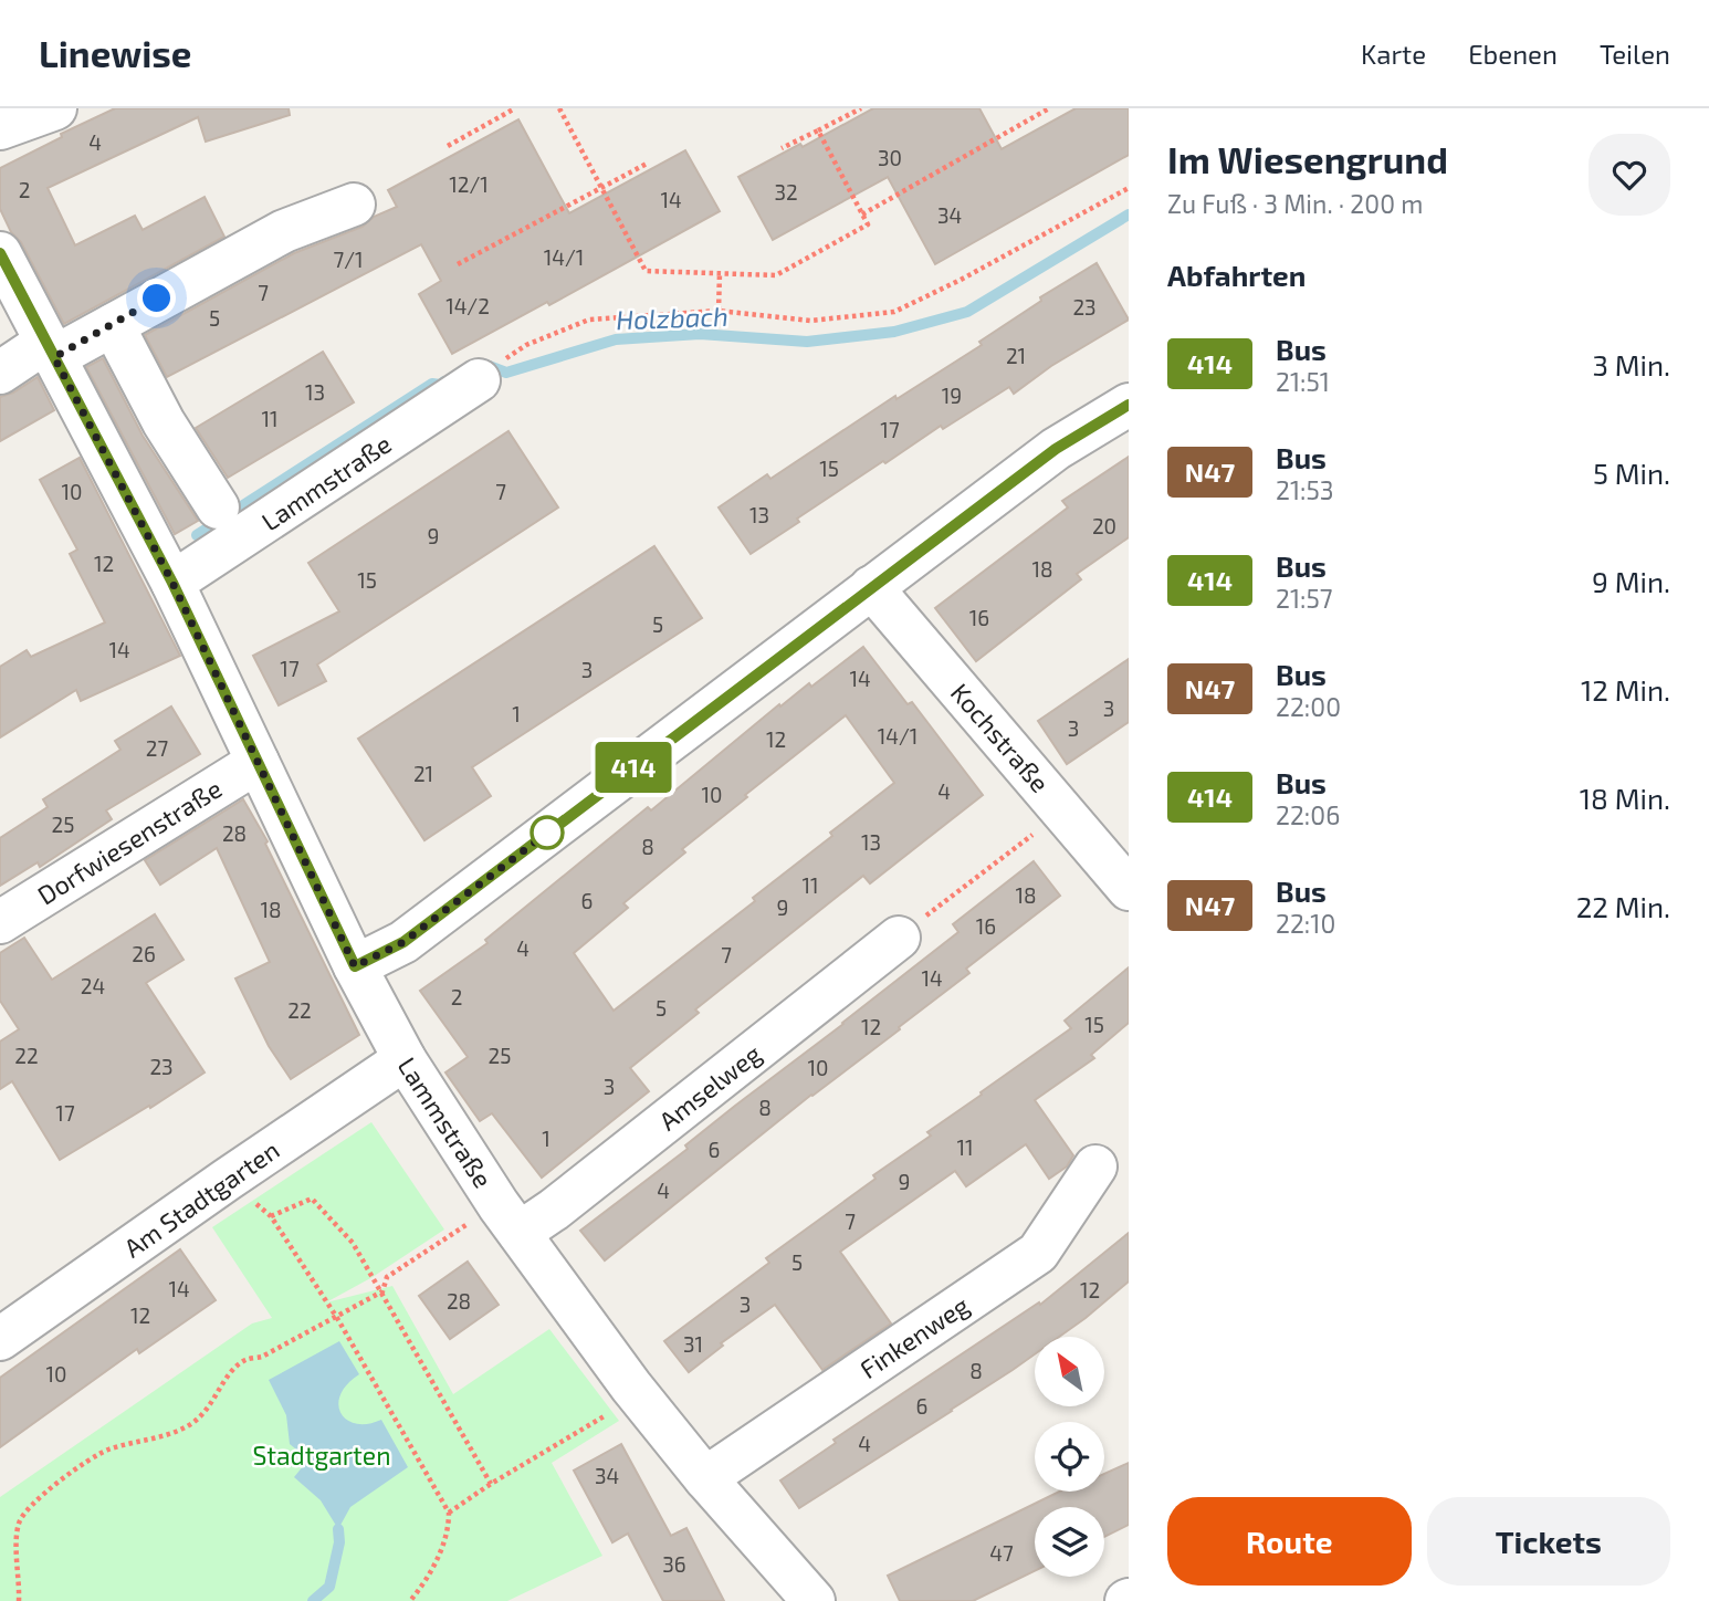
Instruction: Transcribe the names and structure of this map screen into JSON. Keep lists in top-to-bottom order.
{
  "streets": {
    "street": [
      "Lammstraße",
      "Kochstraße",
      "Dorfwiesenstraße",
      "Amselweg",
      "Am Stadtgarten",
      "Finkenweg"
    ]
  },
  "crossings": [
    ["Lammstraße", "Dorfwiesenstraße"],
    ["Lammstraße", "Amselweg"],
    ["Lammstraße", "Am Stadtgarten"],
    ["Lammstraße", "Finkenweg"]
  ],
  "water": ["Holzbach"],
  "parks": ["Stadtgarten"],
  "lines": ["bus line 414"],
  "house_numbers": [
    "4",
    "30",
    "12/1",
    "2",
    "32",
    "14",
    "34",
    "14/1",
    "7/1",
    "7",
    "14/2",
    "23",
    "5",
    "21",
    "13",
    "19",
    "11",
    "17",
    "15",
    "10",
    "7",
    "13",
    "20",
    "9",
    "12",
    "18",
    "15",
    "16",
    "5",
    "14",
    "17",
    "3",
    "14",
    "3",
    "1",
    "3",
    "14/1",
    "12",
    "27",
    "21",
    "4",
    "10",
    "25",
    "28",
    "13",
    "8",
    "11",
    "18",
    "6",
    "9",
    "18",
    "16",
    "4",
    "26",
    "7",
    "14",
    "24",
    "2",
    "5",
    "22",
    "15",
    "12",
    "22",
    "25",
    "23",
    "10",
    "3",
    "8",
    "17",
    "1",
    "11",
    "6",
    "9",
    "4",
    "7",
    "5",
    "14",
    "12",
    "28",
    "3",
    "12",
    "31",
    "8",
    "10",
    "6",
    "4",
    "34",
    "47",
    "36"
  ],
  "north": "top left",
  "page": {
    "header": "Linewise",
    "nav": ["Karte", "Ebenen", "Teilen"],
    "on_map": "414",
    "heading": [
      ["Im Wiesengrund", "Zu Fuß · 3 Min. · 200 m"],
      "Abfahrten"
    ],
    "list": [
      {
        "mark": "414",
        "name": "Bus",
        "note": "21:51",
        "value": "3 Min."
      },
      {
        "mark": "N47",
        "name": "Bus",
        "note": "21:53",
        "value": "5 Min."
      },
      {
        "mark": "414",
        "name": "Bus",
        "note": "21:57",
        "value": "9 Min."
      },
      {
        "mark": "N47",
        "name": "Bus",
        "note": "22:00",
        "value": "12 Min."
      },
      {
        "mark": "414",
        "name": "Bus",
        "note": "22:06",
        "value": "18 Min."
      },
      {
        "mark": "N47",
        "name": "Bus",
        "note": "22:10",
        "value": "22 Min."
      }
    ],
    "buttons": ["Route", "Tickets"]
  }
}
